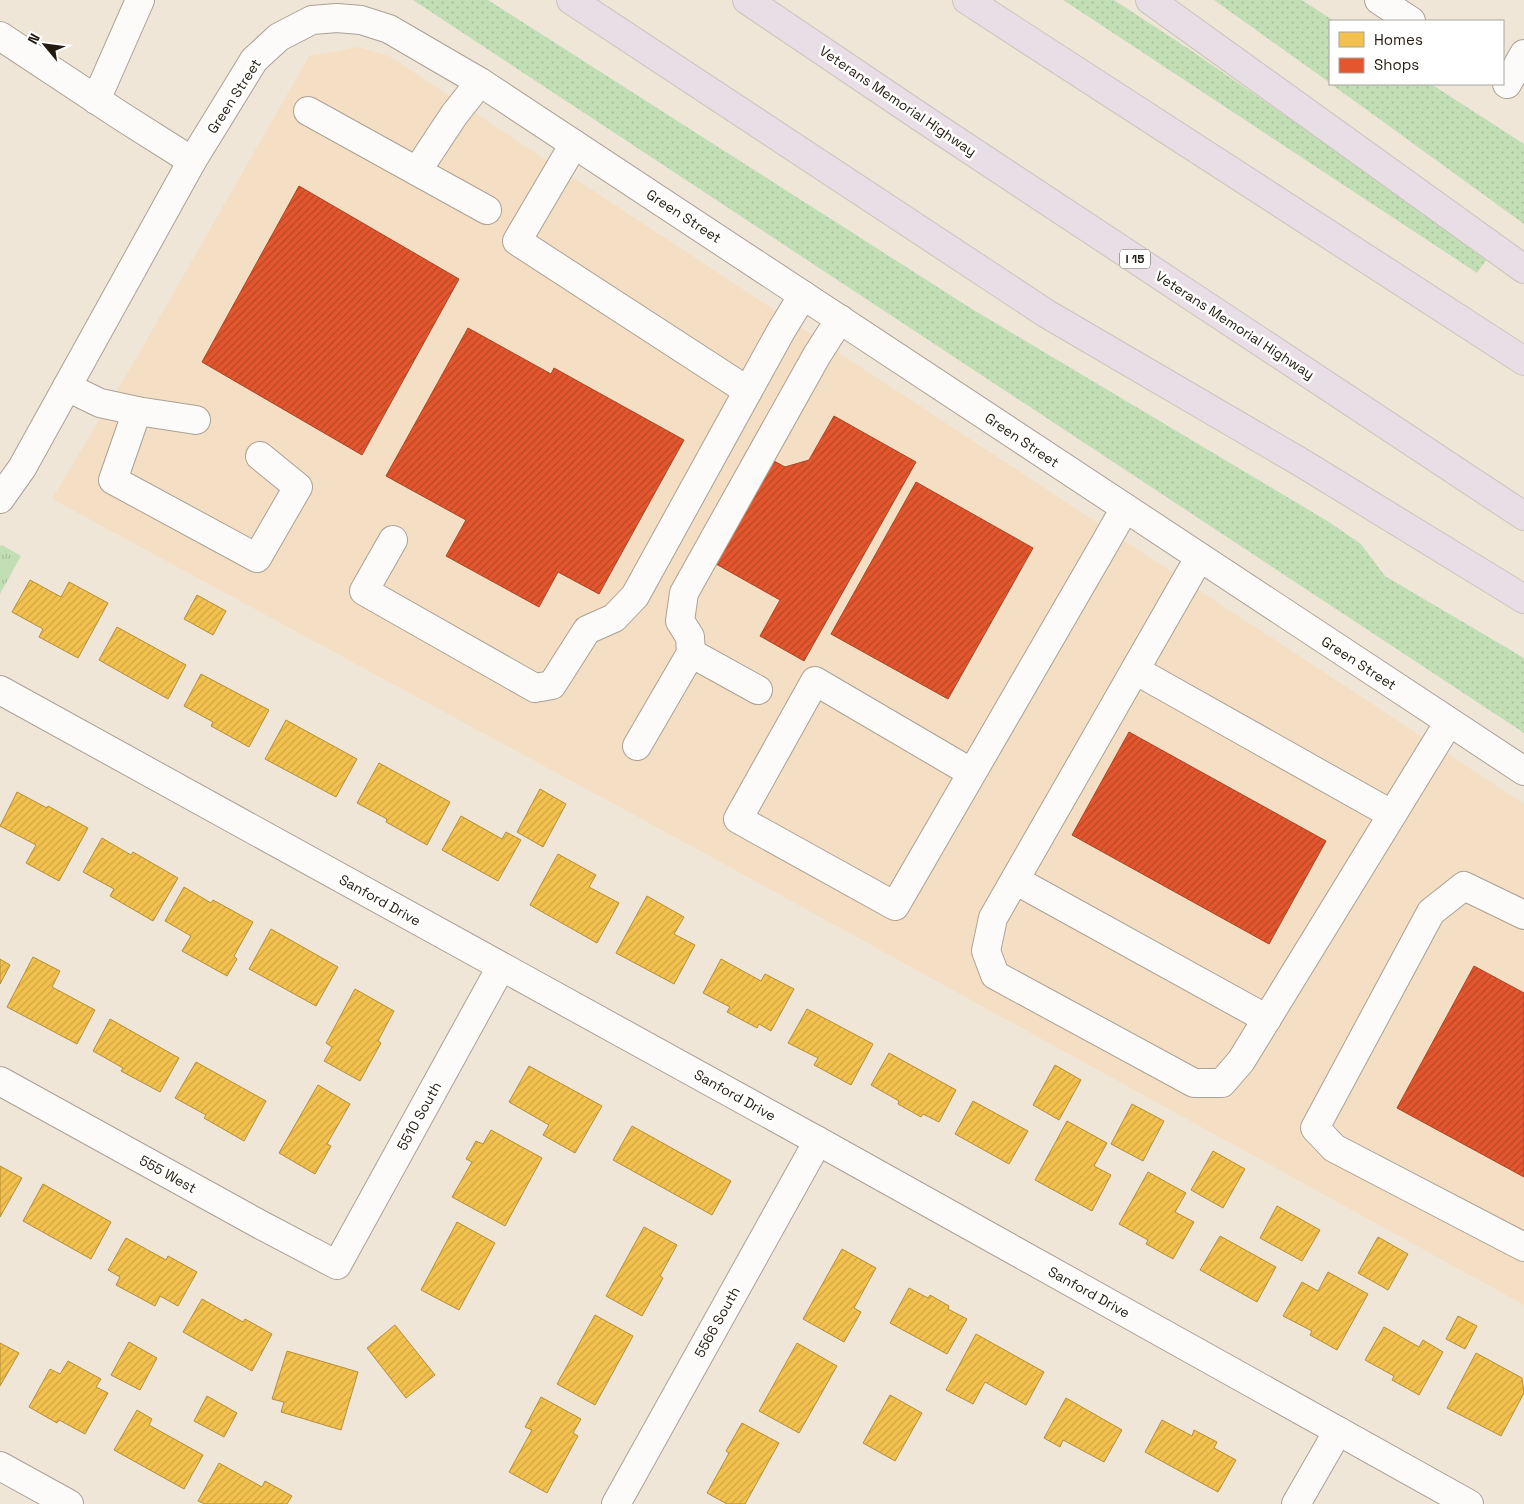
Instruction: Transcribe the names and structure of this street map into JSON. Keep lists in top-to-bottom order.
{
  "streets": {
    "highway": ["Veterans Memorial Highway", "I 15"],
    "street": [
      "Green Street",
      "Sanford Drive",
      "5510 South",
      "555 West",
      "5566 South"
    ]
  },
  "crossings": [
    ["Sanford Drive", "5510 South"],
    ["Sanford Drive", "5566 South"],
    ["5510 South", "555 West"]
  ],
  "legend": ["Homes", "Shops"],
  "north": "top left"
}
